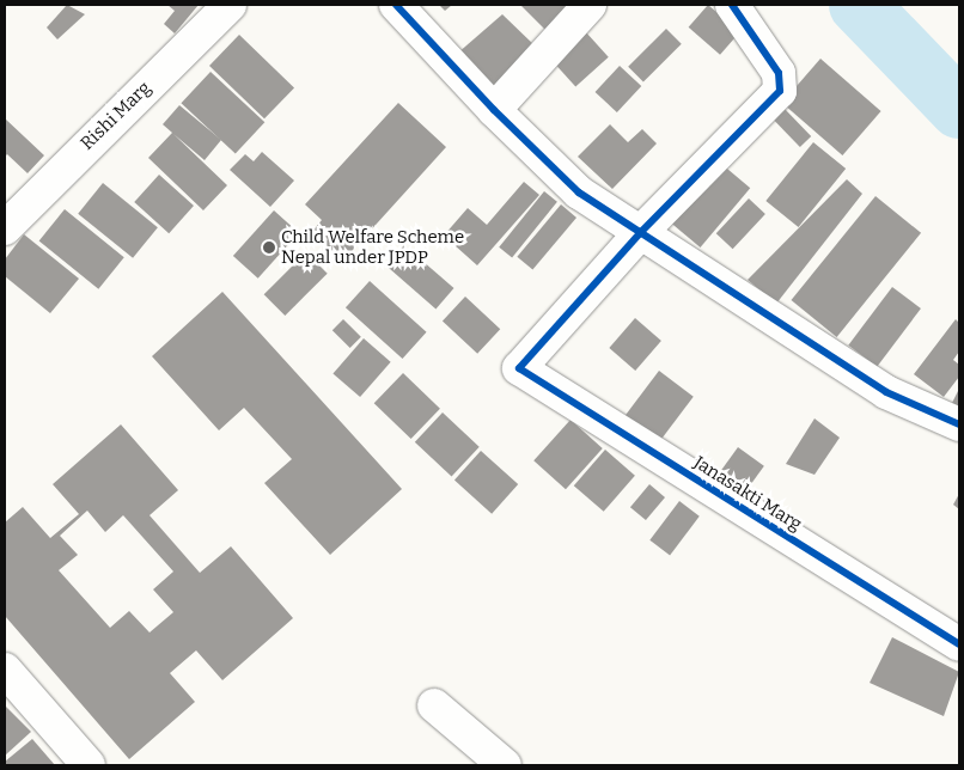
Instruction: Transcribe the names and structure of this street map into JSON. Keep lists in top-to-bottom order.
{
  "streets": {
    "street": ["Rishi Marg", "Janasakti Marg"]
  },
  "places": ["Child Welfare Scheme Nepal under JPDP"]
}
